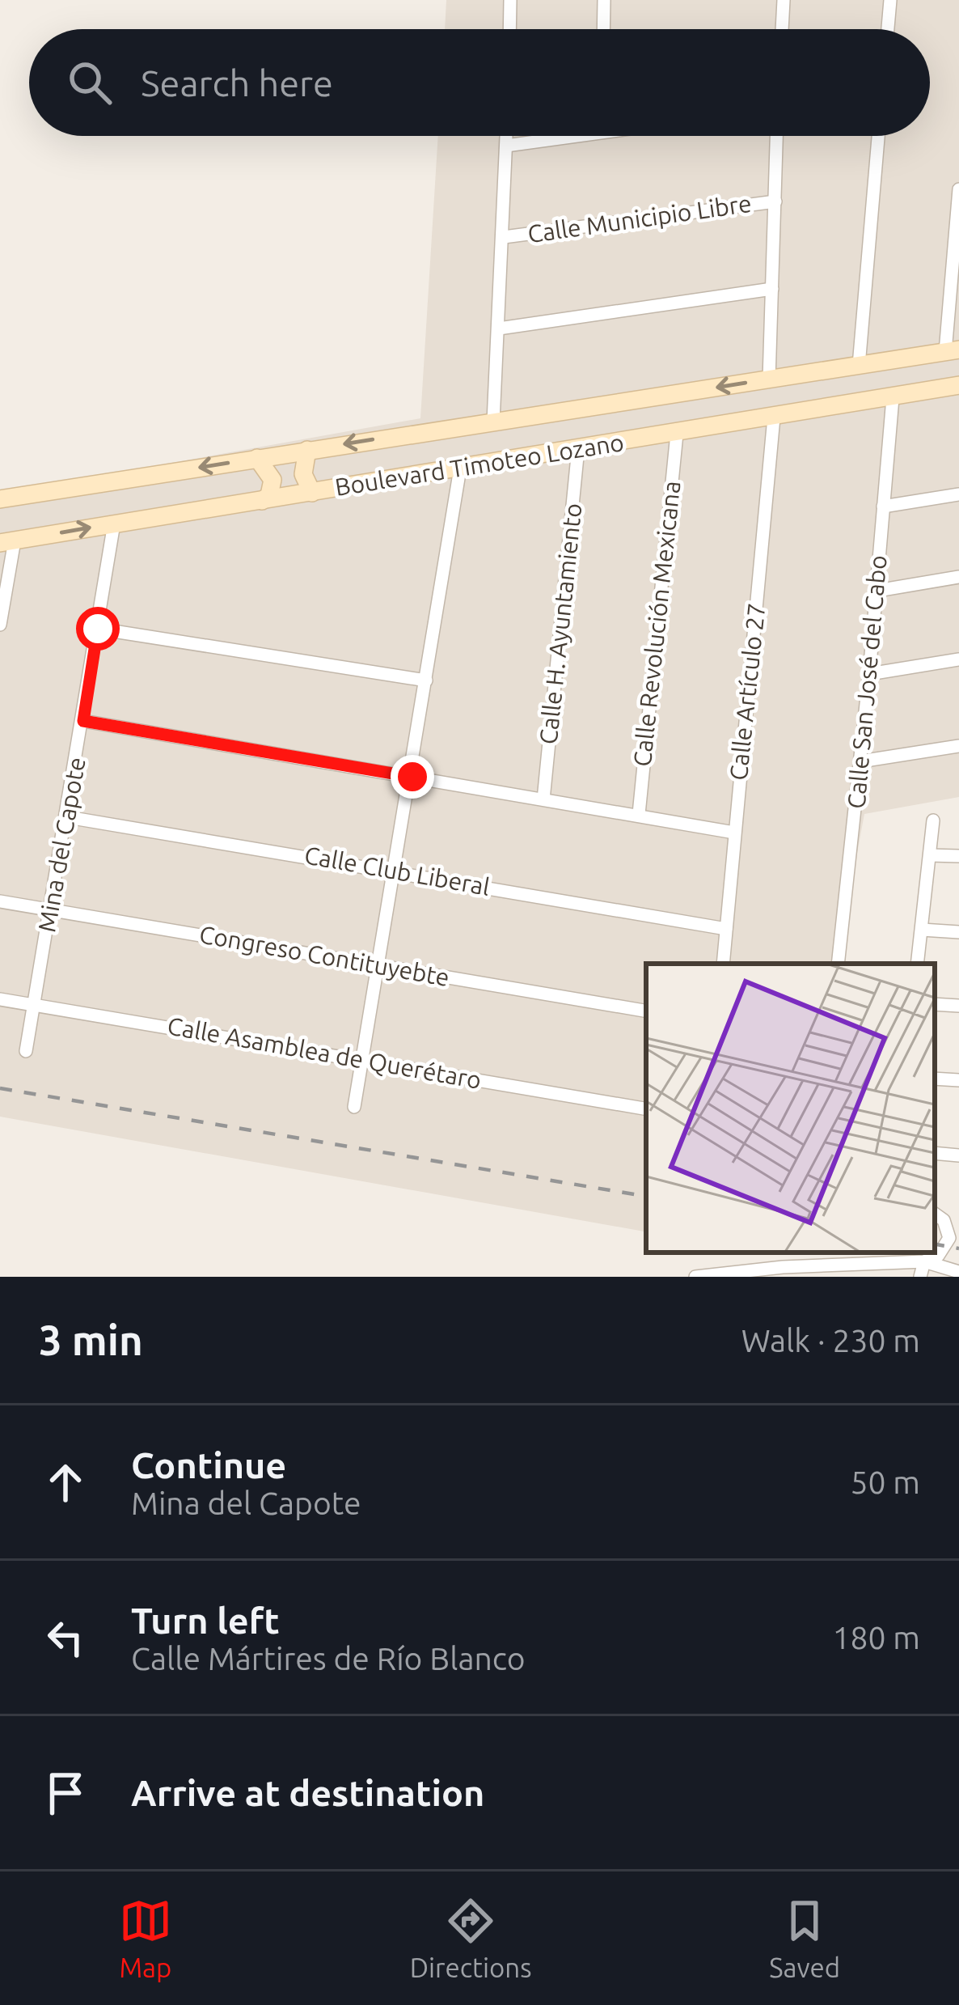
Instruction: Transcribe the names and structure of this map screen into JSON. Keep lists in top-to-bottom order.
{
  "streets": {
    "main road": ["Boulevard Timoteo Lozano"],
    "street": [
      "Calle Municipio Libre",
      "Calle H. Ayuntamiento",
      "Calle Revolución Mexicana",
      "Calle San José del Cabo",
      "Calle Artículo 27",
      "Mina del Capote",
      "Calle Club Liberal",
      "Congreso Contituyebte",
      "Calle Asamblea de Querétaro"
    ]
  },
  "crossings": [
    ["Boulevard Timoteo Lozano", "Calle H. Ayuntamiento"],
    ["Boulevard Timoteo Lozano", "Calle Revolución Mexicana"],
    ["Boulevard Timoteo Lozano", "Calle San José del Cabo"],
    ["Boulevard Timoteo Lozano", "Calle Artículo 27"],
    ["Boulevard Timoteo Lozano", "Mina del Capote"],
    ["Calle Artículo 27", "Calle Club Liberal"],
    ["Mina del Capote", "Calle Club Liberal"],
    ["Mina del Capote", "Congreso Contituyebte"],
    ["Mina del Capote", "Calle Asamblea de Querétaro"]
  ],
  "page": {
    "search": "Search here",
    "heading": ["3 min", "Walk · 230 m"],
    "list": [
      ["Continue", "Mina del Capote", "50 m"],
      ["Turn left", "Calle Mártires de Río Blanco", "180 m"],
      "Arrive at destination"
    ],
    "nav": ["Map", "Directions", "Saved"]
  }
}
